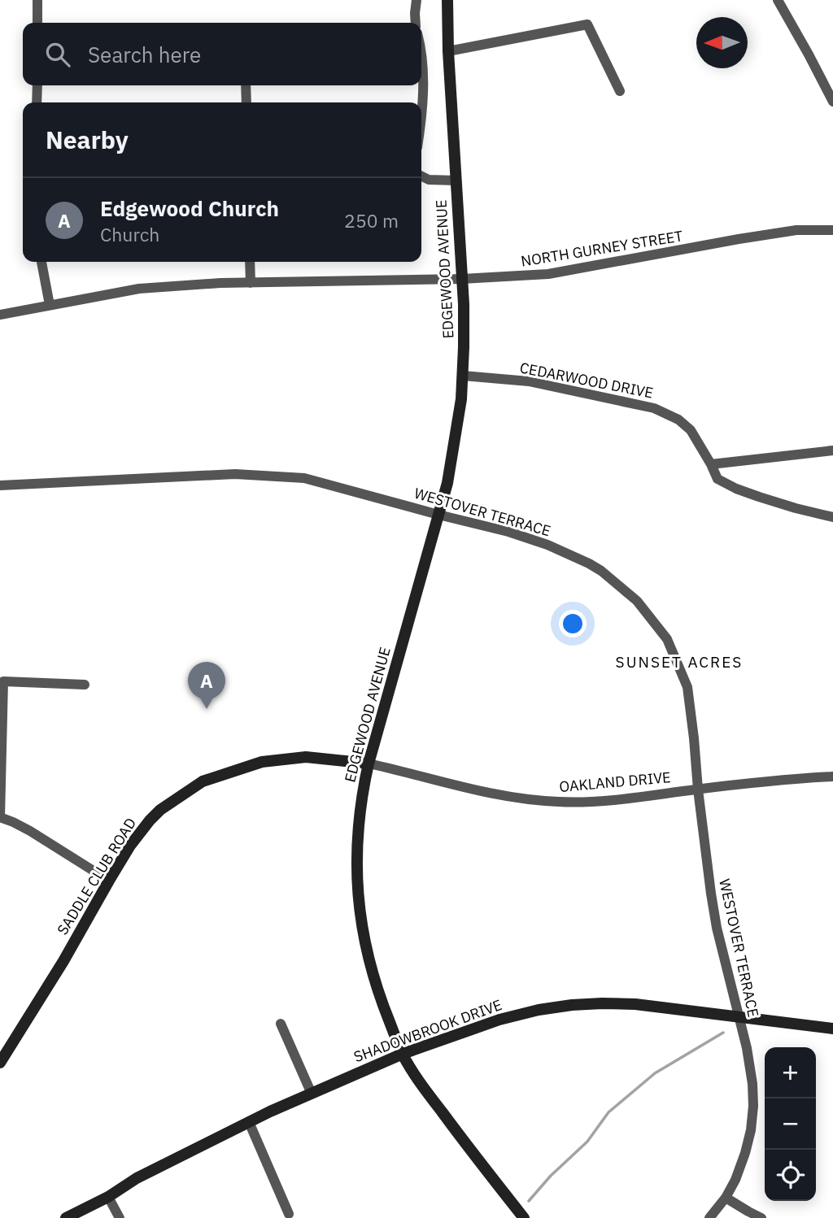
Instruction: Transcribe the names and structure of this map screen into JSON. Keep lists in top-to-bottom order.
{
  "streets": {
    "street": [
      "NORTH GURNEY STREET",
      "EDGEWOOD AVENUE",
      "CEDARWOOD DRIVE",
      "WESTOVER TERRACE",
      "OAKLAND DRIVE",
      "SADDLE CLUB ROAD",
      "SHADOWBROOK DRIVE"
    ]
  },
  "crossings": [
    ["NORTH GURNEY STREET", "EDGEWOOD AVENUE"],
    ["EDGEWOOD AVENUE", "CEDARWOOD DRIVE"],
    ["EDGEWOOD AVENUE", "WESTOVER TERRACE"],
    ["EDGEWOOD AVENUE", "OAKLAND DRIVE"],
    ["EDGEWOOD AVENUE", "SADDLE CLUB ROAD"],
    ["EDGEWOOD AVENUE", "SHADOWBROOK DRIVE"],
    ["WESTOVER TERRACE", "OAKLAND DRIVE"],
    ["WESTOVER TERRACE", "SHADOWBROOK DRIVE"],
    ["OAKLAND DRIVE", "SADDLE CLUB ROAD"]
  ],
  "districts": ["SUNSET ACRES"],
  "north": "left",
  "page": {
    "search": "Search here",
    "heading": "Nearby",
    "list": [
      {
        "mark": "A",
        "name": "Edgewood Church",
        "note": "Church",
        "value": "250 m"
      }
    ],
    "pins": "A",
    "map_buttons": ["+", "−"]
  }
}
